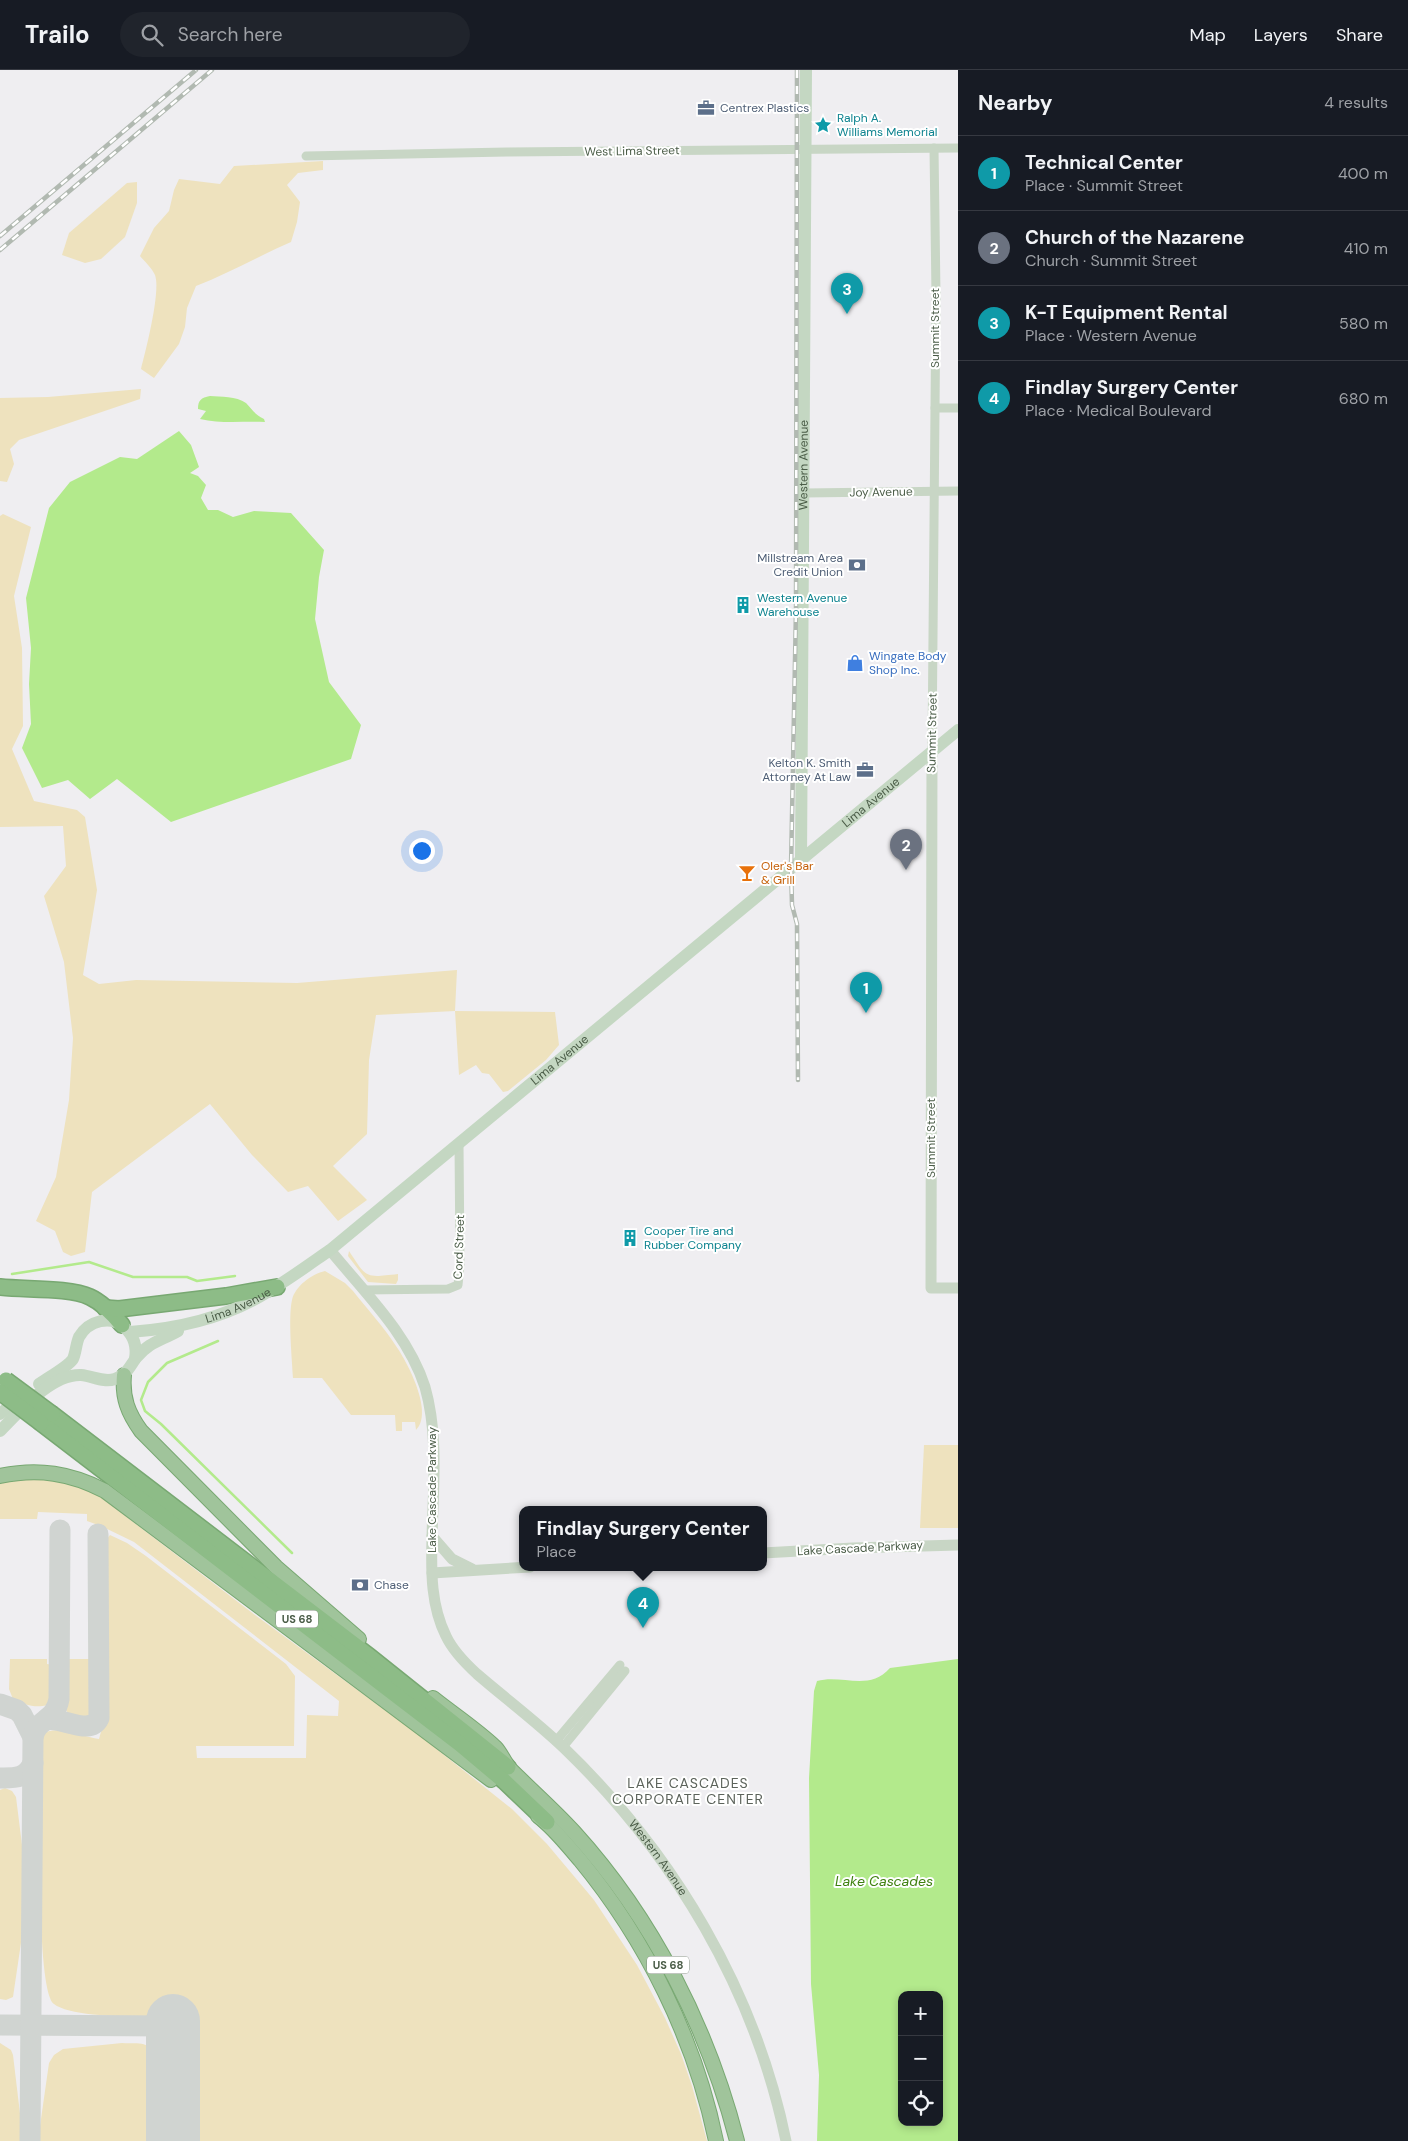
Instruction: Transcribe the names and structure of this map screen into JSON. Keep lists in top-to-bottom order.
{
  "streets": {
    "highway": ["US 68"],
    "main road": ["Western Avenue", "Lima Avenue"],
    "street": [
      "West Lima Street",
      "Summit Street",
      "Joy Avenue",
      "Cord Street",
      "Lake Cascade Parkway"
    ]
  },
  "crossings": [
    ["West Lima Street", "Summit Street"],
    ["West Lima Street", "Western Avenue"],
    ["Summit Street", "Joy Avenue"],
    ["Summit Street", "Lima Avenue"],
    ["Western Avenue", "Joy Avenue"],
    ["Western Avenue", "Lima Avenue"],
    ["Western Avenue", "Lake Cascade Parkway"],
    ["Lima Avenue", "Cord Street"],
    ["Lima Avenue", "Lake Cascade Parkway"],
    ["Cord Street", "Lake Cascade Parkway"]
  ],
  "districts": ["LAKE CASCADES CORPORATE CENTER"],
  "water": ["Lake Cascades"],
  "places": {
    "office": ["Centrex Plastics", "Kelton K. Smith Attorney At Law"],
    "place": ["Ralph A. Williams Memorial"],
    "bank": ["Millstream Area Credit Union", "Chase"],
    "building": ["Western Avenue Warehouse", "Cooper Tire and Rubber Company"],
    "shop": ["Wingate Body Shop Inc."],
    "bar": ["Oler's Bar & Grill"]
  },
  "page": {
    "header": "Trailo",
    "search": "Search here",
    "nav": ["Map", "Layers", "Share"],
    "heading": ["Nearby", "4 results"],
    "list": [
      {
        "mark": "1",
        "name": "Technical Center",
        "note": "Place · Summit Street",
        "value": "400 m"
      },
      {
        "mark": "2",
        "name": "Church of the Nazarene",
        "note": "Church · Summit Street",
        "value": "410 m"
      },
      {
        "mark": "3",
        "name": "K-T Equipment Rental",
        "note": "Place · Western Avenue",
        "value": "580 m"
      },
      {
        "mark": "4",
        "name": "Findlay Surgery Center",
        "note": "Place · Medical Boulevard",
        "value": "680 m"
      }
    ],
    "pins": [
      "3",
      "2",
      "1",
      "4"
    ],
    "popup": ["Findlay Surgery Center", "Place"],
    "map_buttons": ["+", "−"]
  }
}
